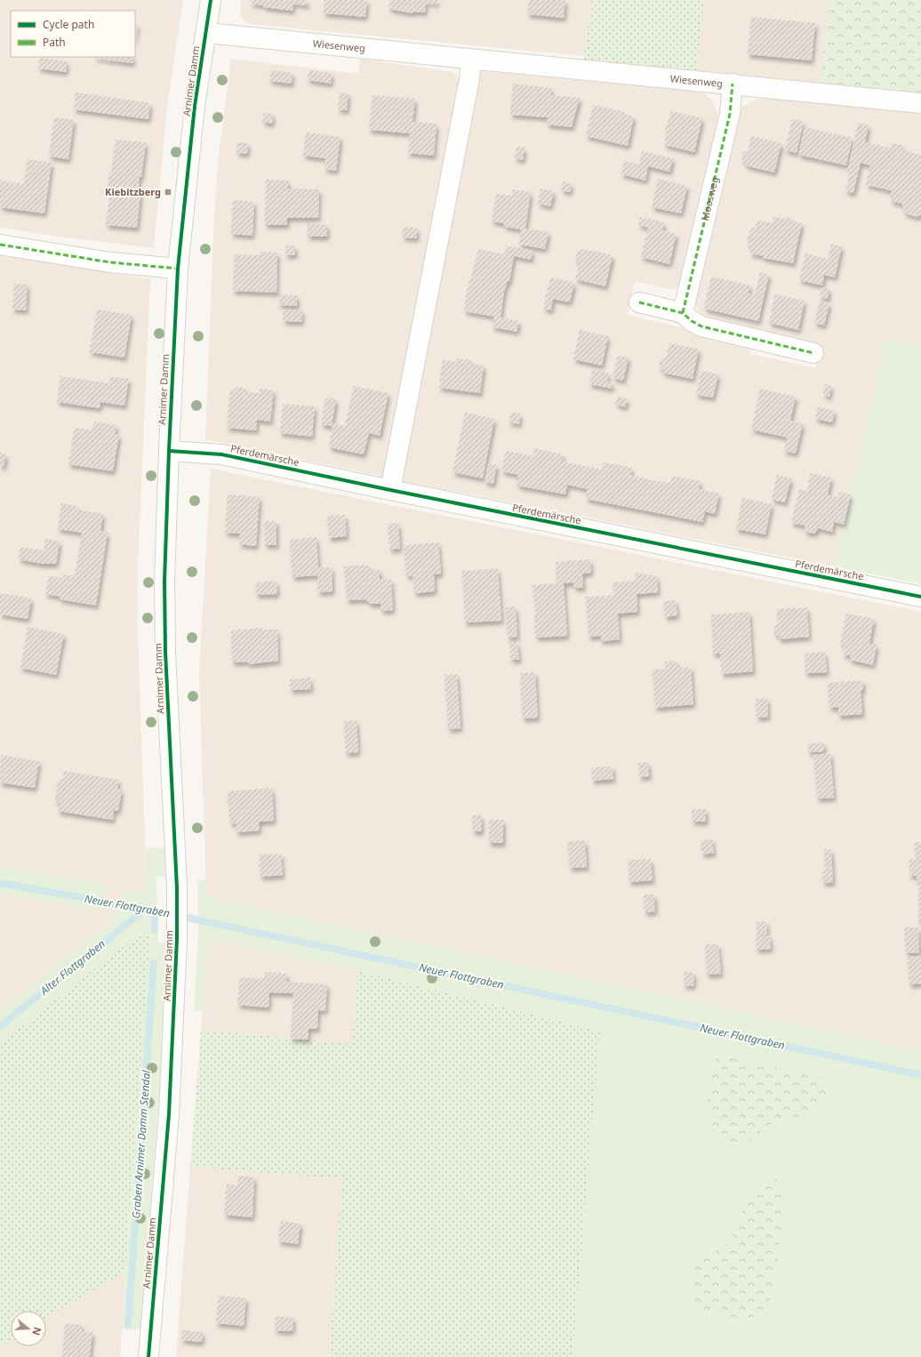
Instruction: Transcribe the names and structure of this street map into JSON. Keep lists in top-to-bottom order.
{
  "streets": {
    "street": [
      "Wiesenweg",
      "Arnimer Damm",
      "Moosweg",
      "Pferdemärsche"
    ]
  },
  "crossings": [
    ["Wiesenweg", "Arnimer Damm"],
    ["Wiesenweg", "Moosweg"],
    ["Arnimer Damm", "Pferdemärsche"]
  ],
  "water": ["Neuer Flottgraben", "Alter Flottgraben", "Graben Arnimer Damm Stendal"],
  "places": {
    "transit": ["Kiebitzberg"]
  },
  "legend": ["Cycle path", "Path"],
  "north": "right"
}
